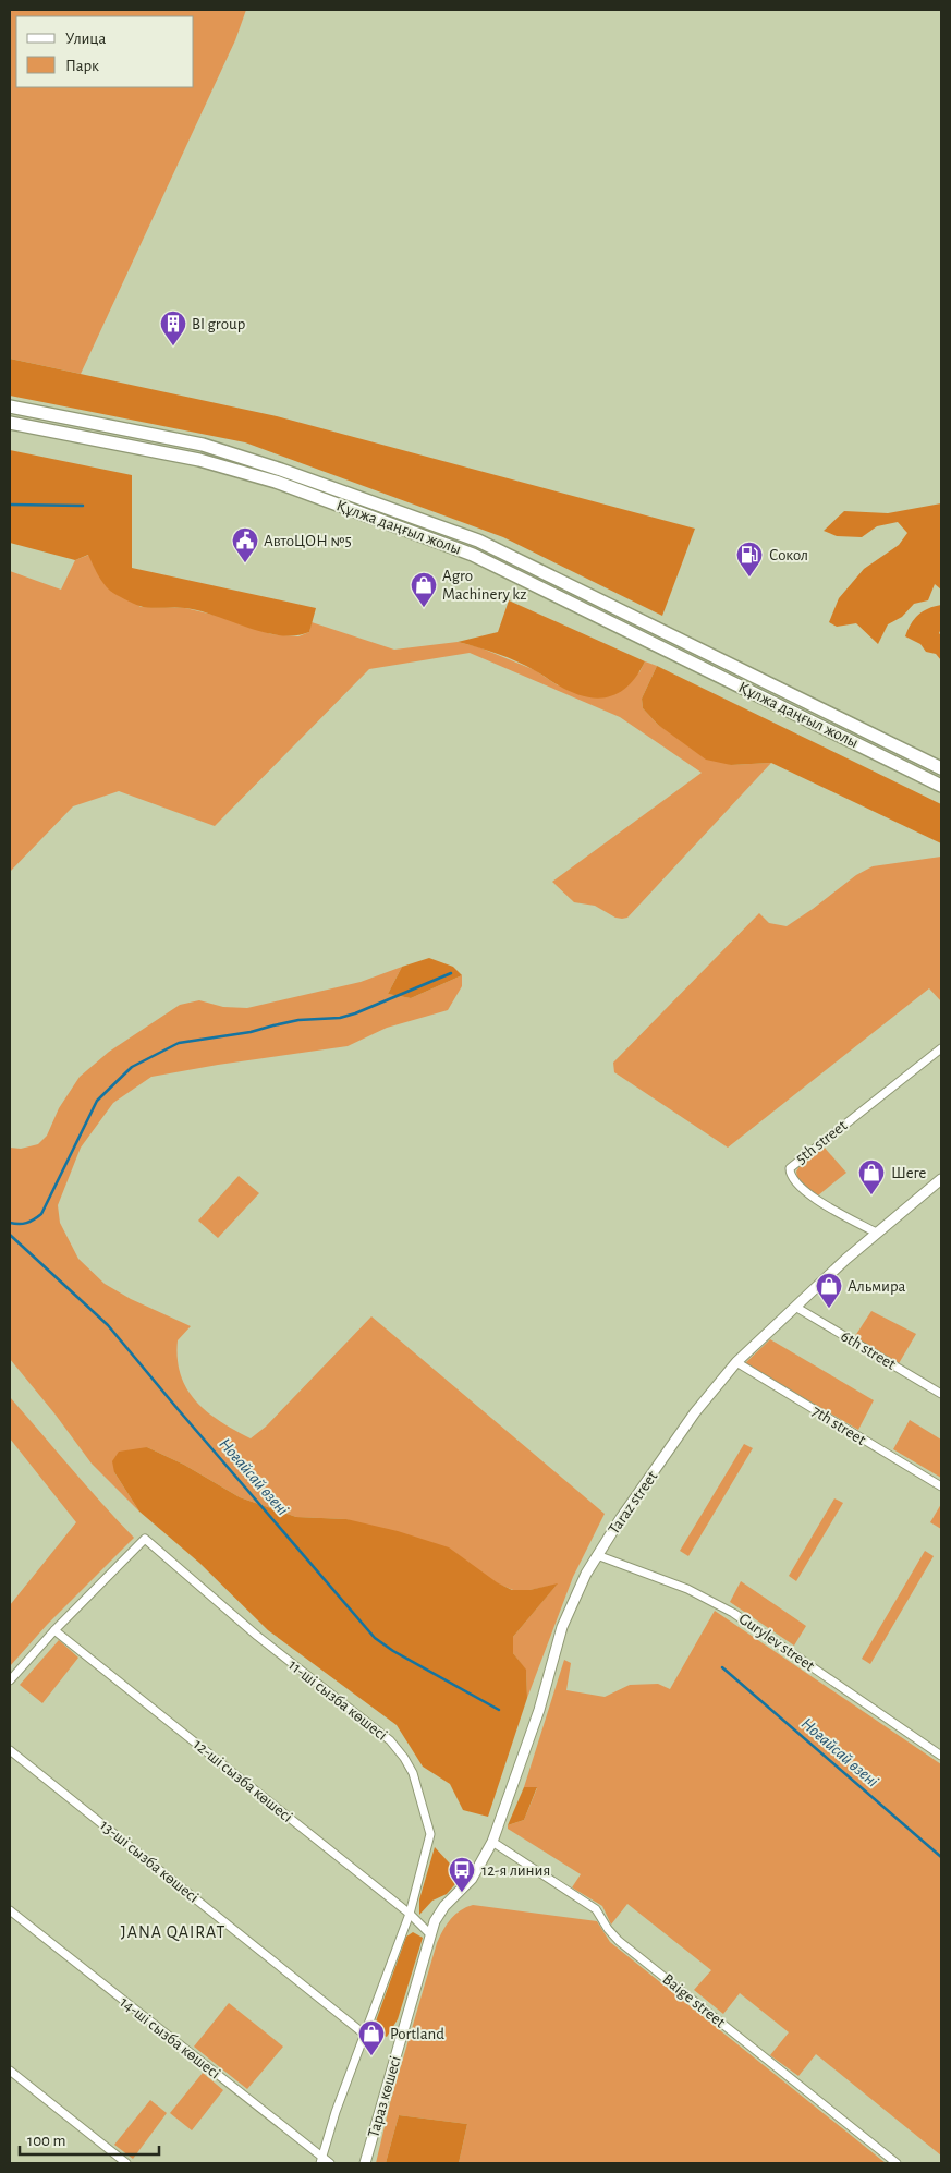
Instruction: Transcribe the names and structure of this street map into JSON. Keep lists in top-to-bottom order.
{
  "streets": {
    "main road": ["Құлжа даңғыл жолы"],
    "street": [
      "5th street",
      "6th street",
      "7th street",
      "Taraz street",
      "Gurylev street",
      "11-ші сызба көшесі",
      "12-ші сызба көшесі",
      "13-ші сызба көшесі",
      "Baige street",
      "14-ші сызба көшесі",
      "Тараз көшесі"
    ]
  },
  "crossings": [
    ["5th street", "Taraz street"],
    ["6th street", "Taraz street"],
    ["7th street", "Taraz street"],
    ["Taraz street", "Gurylev street"],
    ["Taraz street", "Baige street"],
    ["Taraz street", "Тараз көшесі"],
    ["11-ші сызба көшесі", "12-ші сызба көшесі"],
    ["11-ші сызба көшесі", "13-ші сызба көшесі"],
    ["11-ші сызба көшесі", "14-ші сызба көшесі"],
    ["12-ші сызба көшесі", "Тараз көшесі"],
    ["Baige street", "Тараз көшесі"]
  ],
  "districts": ["JANA QAIRAT"],
  "water": ["Ноғайсай өзені"],
  "places": {
    "building": ["BI group"],
    "public building": ["АвтоЦОН №5"],
    "fuel station": ["Сокол"],
    "shop": [
      "Agro Machinery kz",
      "Шеге",
      "Альмира",
      "Portland"
    ],
    "bus stop": ["12-я линия"]
  },
  "legend": ["Улица", "Парк"],
  "scale_bar": "100 m"
}
